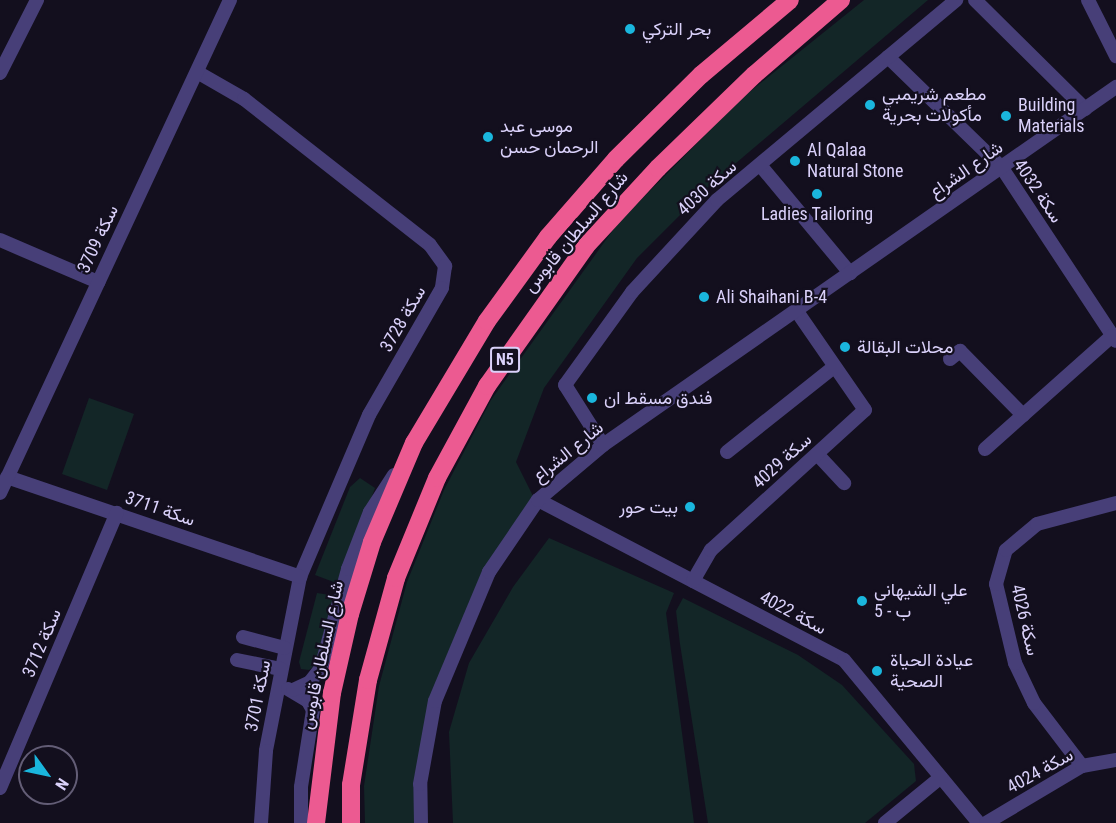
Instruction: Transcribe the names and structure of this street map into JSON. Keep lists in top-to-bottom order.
{
  "streets": {
    "highway": ["شارع السلطان قابوس", "N5"],
    "street": [
      "شارع الشراع",
      "سكة 4030",
      "سكة 4032",
      "سكة 3709",
      "سكة 3728",
      "سكة 4029",
      "سكة 3711",
      "سكة 4022",
      "سكة 4026",
      "سكة 3712",
      "سكة 3701",
      "سكة 4024"
    ]
  },
  "crossings": [
    ["شارع الشراع", "سكة 4030"],
    ["شارع الشراع", "سكة 4032"],
    ["شارع الشراع", "سكة 4029"],
    ["شارع الشراع", "سكة 4022"],
    ["سكة 4030", "سكة 4032"],
    ["سكة 3709", "سكة 3728"],
    ["سكة 3709", "سكة 3711"],
    ["سكة 3728", "سكة 3711"],
    ["سكة 3728", "سكة 3701"],
    ["سكة 4029", "سكة 4022"],
    ["سكة 3711", "سكة 3712"],
    ["سكة 3711", "سكة 3701"],
    ["سكة 4026", "سكة 4024"]
  ],
  "places": [
    "بحر التركي",
    "مطعم شريمبي مأكولات بحرية",
    "Building Materials",
    "موسى عبد الرحمان حسن",
    "Al Qalaa Natural Stone",
    "Ladies Tailoring",
    "Ali Shaihani B-4",
    "محلات البقالة",
    "فندق مسقط ان",
    "بيت حور",
    "علي الشيهاني ب - 5",
    "عيادة الحياة الصحية"
  ],
  "north": "bottom right"
}
